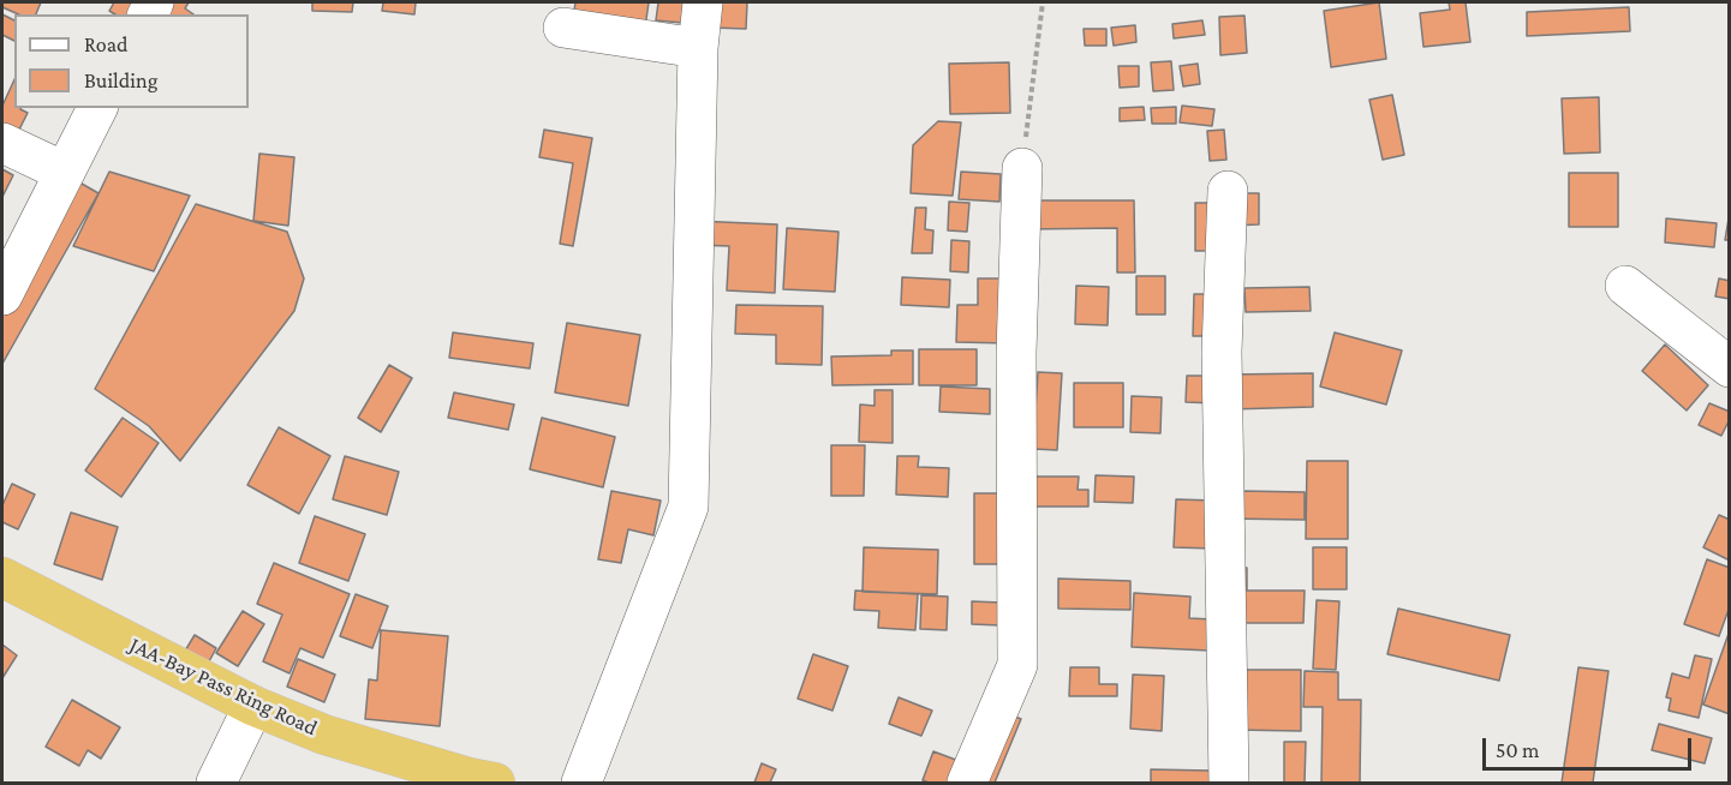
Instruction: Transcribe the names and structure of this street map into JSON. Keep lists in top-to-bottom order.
{
  "streets": {
    "highway": ["JAA-Bay Pass Ring Road"]
  },
  "legend": ["Road", "Building"],
  "scale_bar": "50 m"
}
